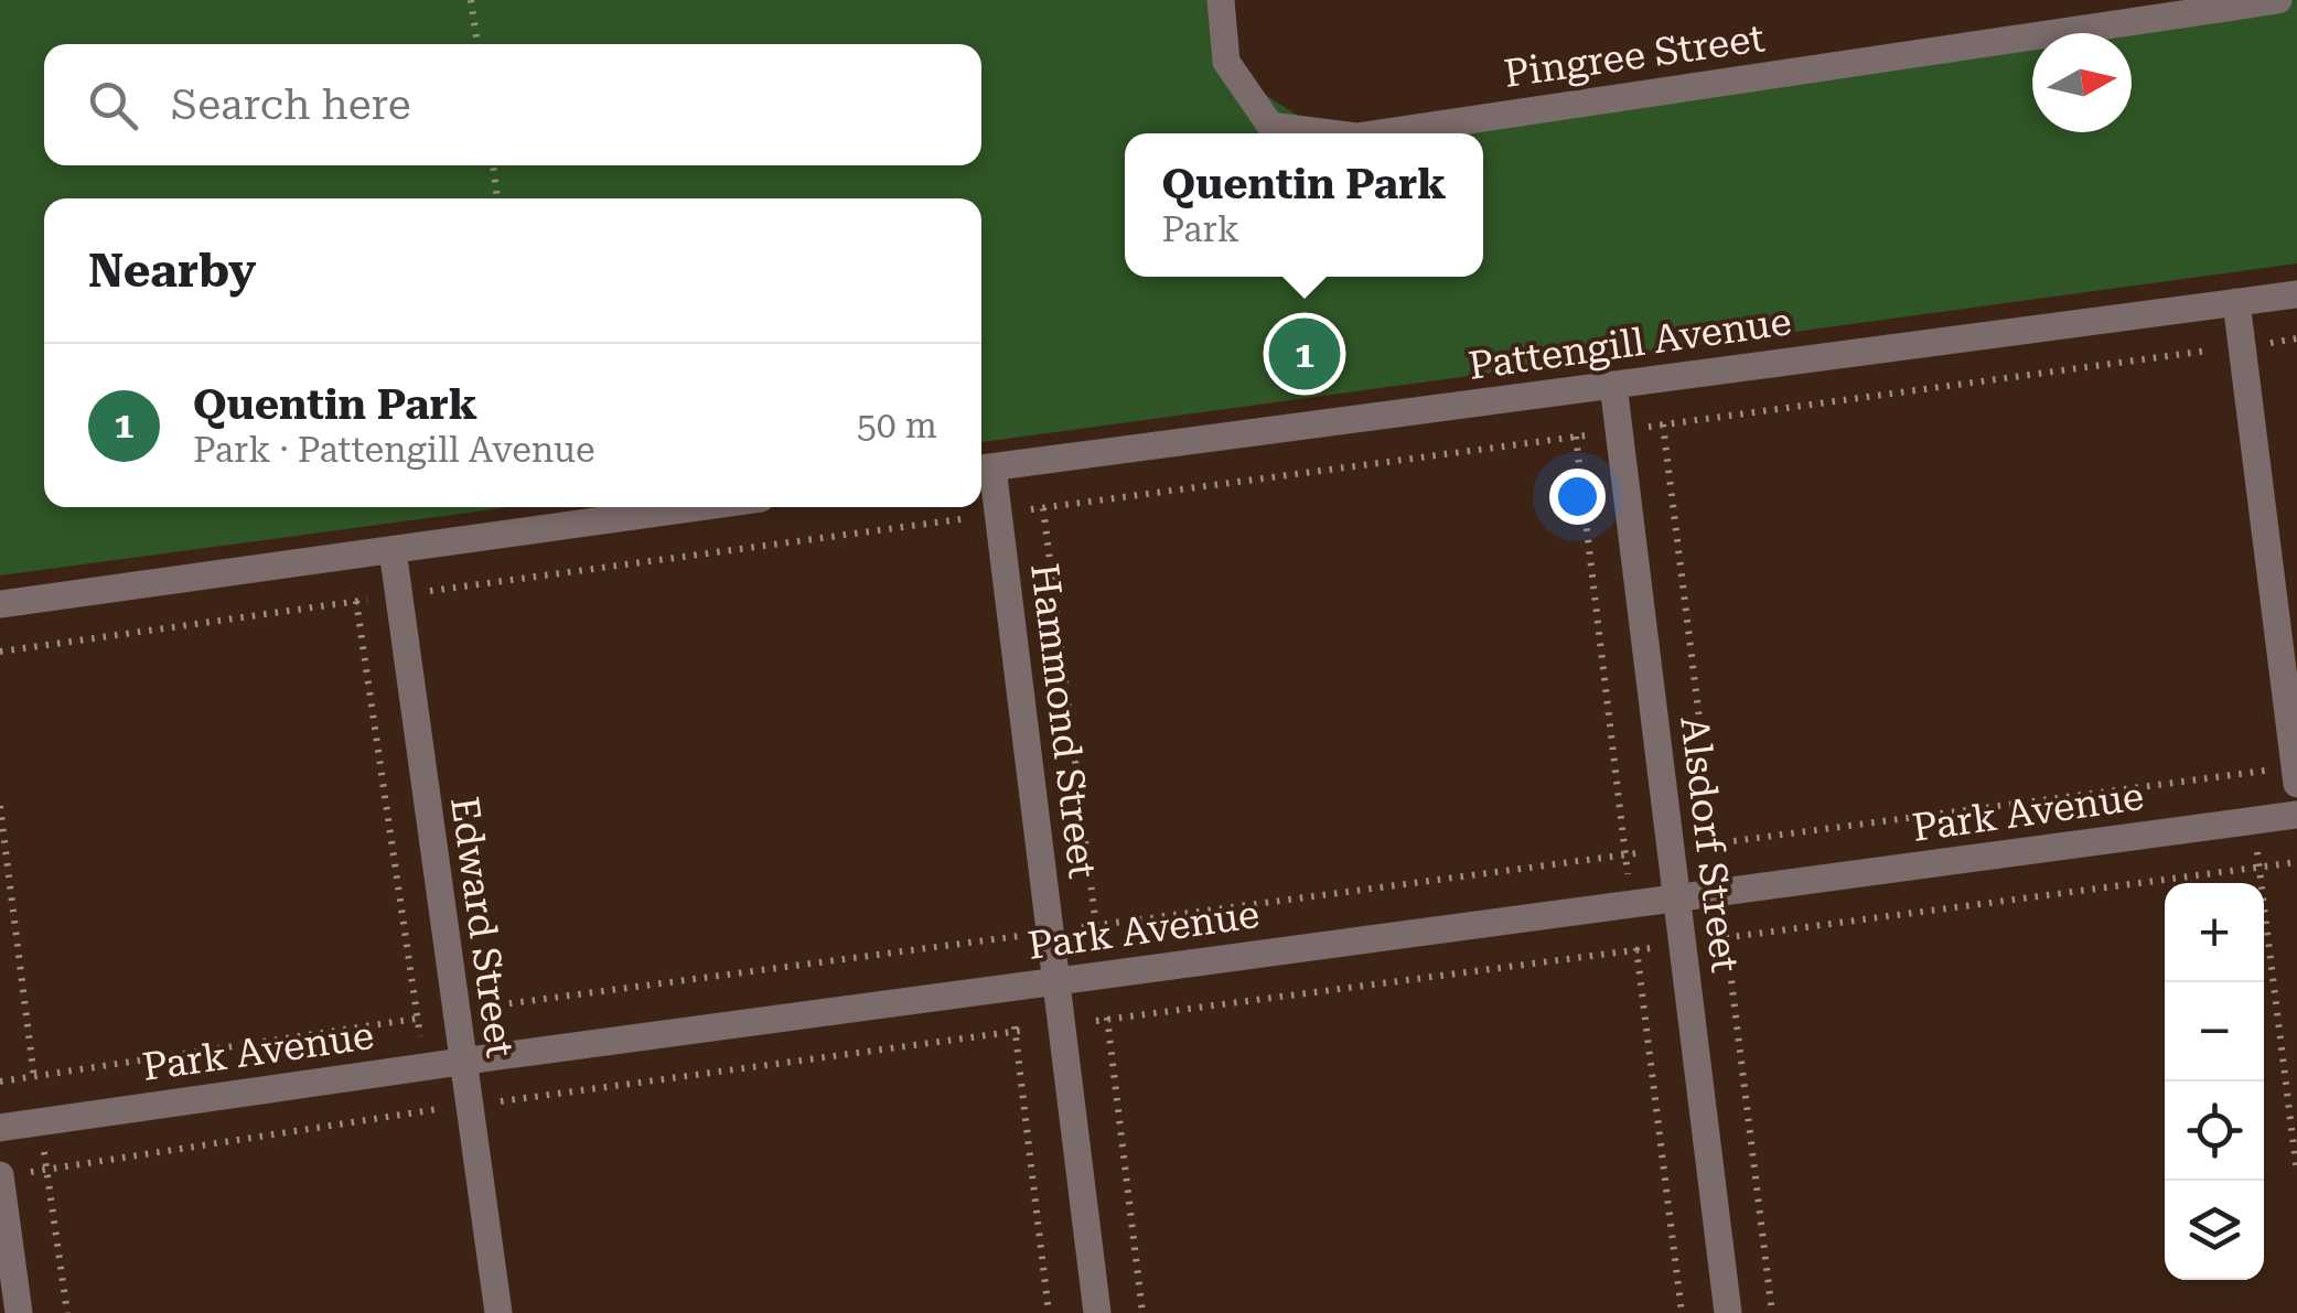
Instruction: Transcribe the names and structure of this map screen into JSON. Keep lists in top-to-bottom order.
{
  "streets": {
    "street": [
      "Pingree Street",
      "Pattengill Avenue",
      "Hammond Street",
      "Park Avenue",
      "Alsdorf Street",
      "Edward Street"
    ]
  },
  "crossings": [
    ["Pattengill Avenue", "Hammond Street"],
    ["Pattengill Avenue", "Alsdorf Street"],
    ["Hammond Street", "Park Avenue"],
    ["Park Avenue", "Alsdorf Street"],
    ["Park Avenue", "Edward Street"]
  ],
  "north": "right",
  "page": {
    "search": "Search here",
    "popup": ["Quentin Park", "Park"],
    "heading": "Nearby",
    "pins": "1",
    "list": [
      {
        "mark": "1",
        "name": "Quentin Park",
        "note": "Park · Pattengill Avenue",
        "value": "50 m"
      }
    ],
    "map_buttons": ["+", "−"]
  }
}
